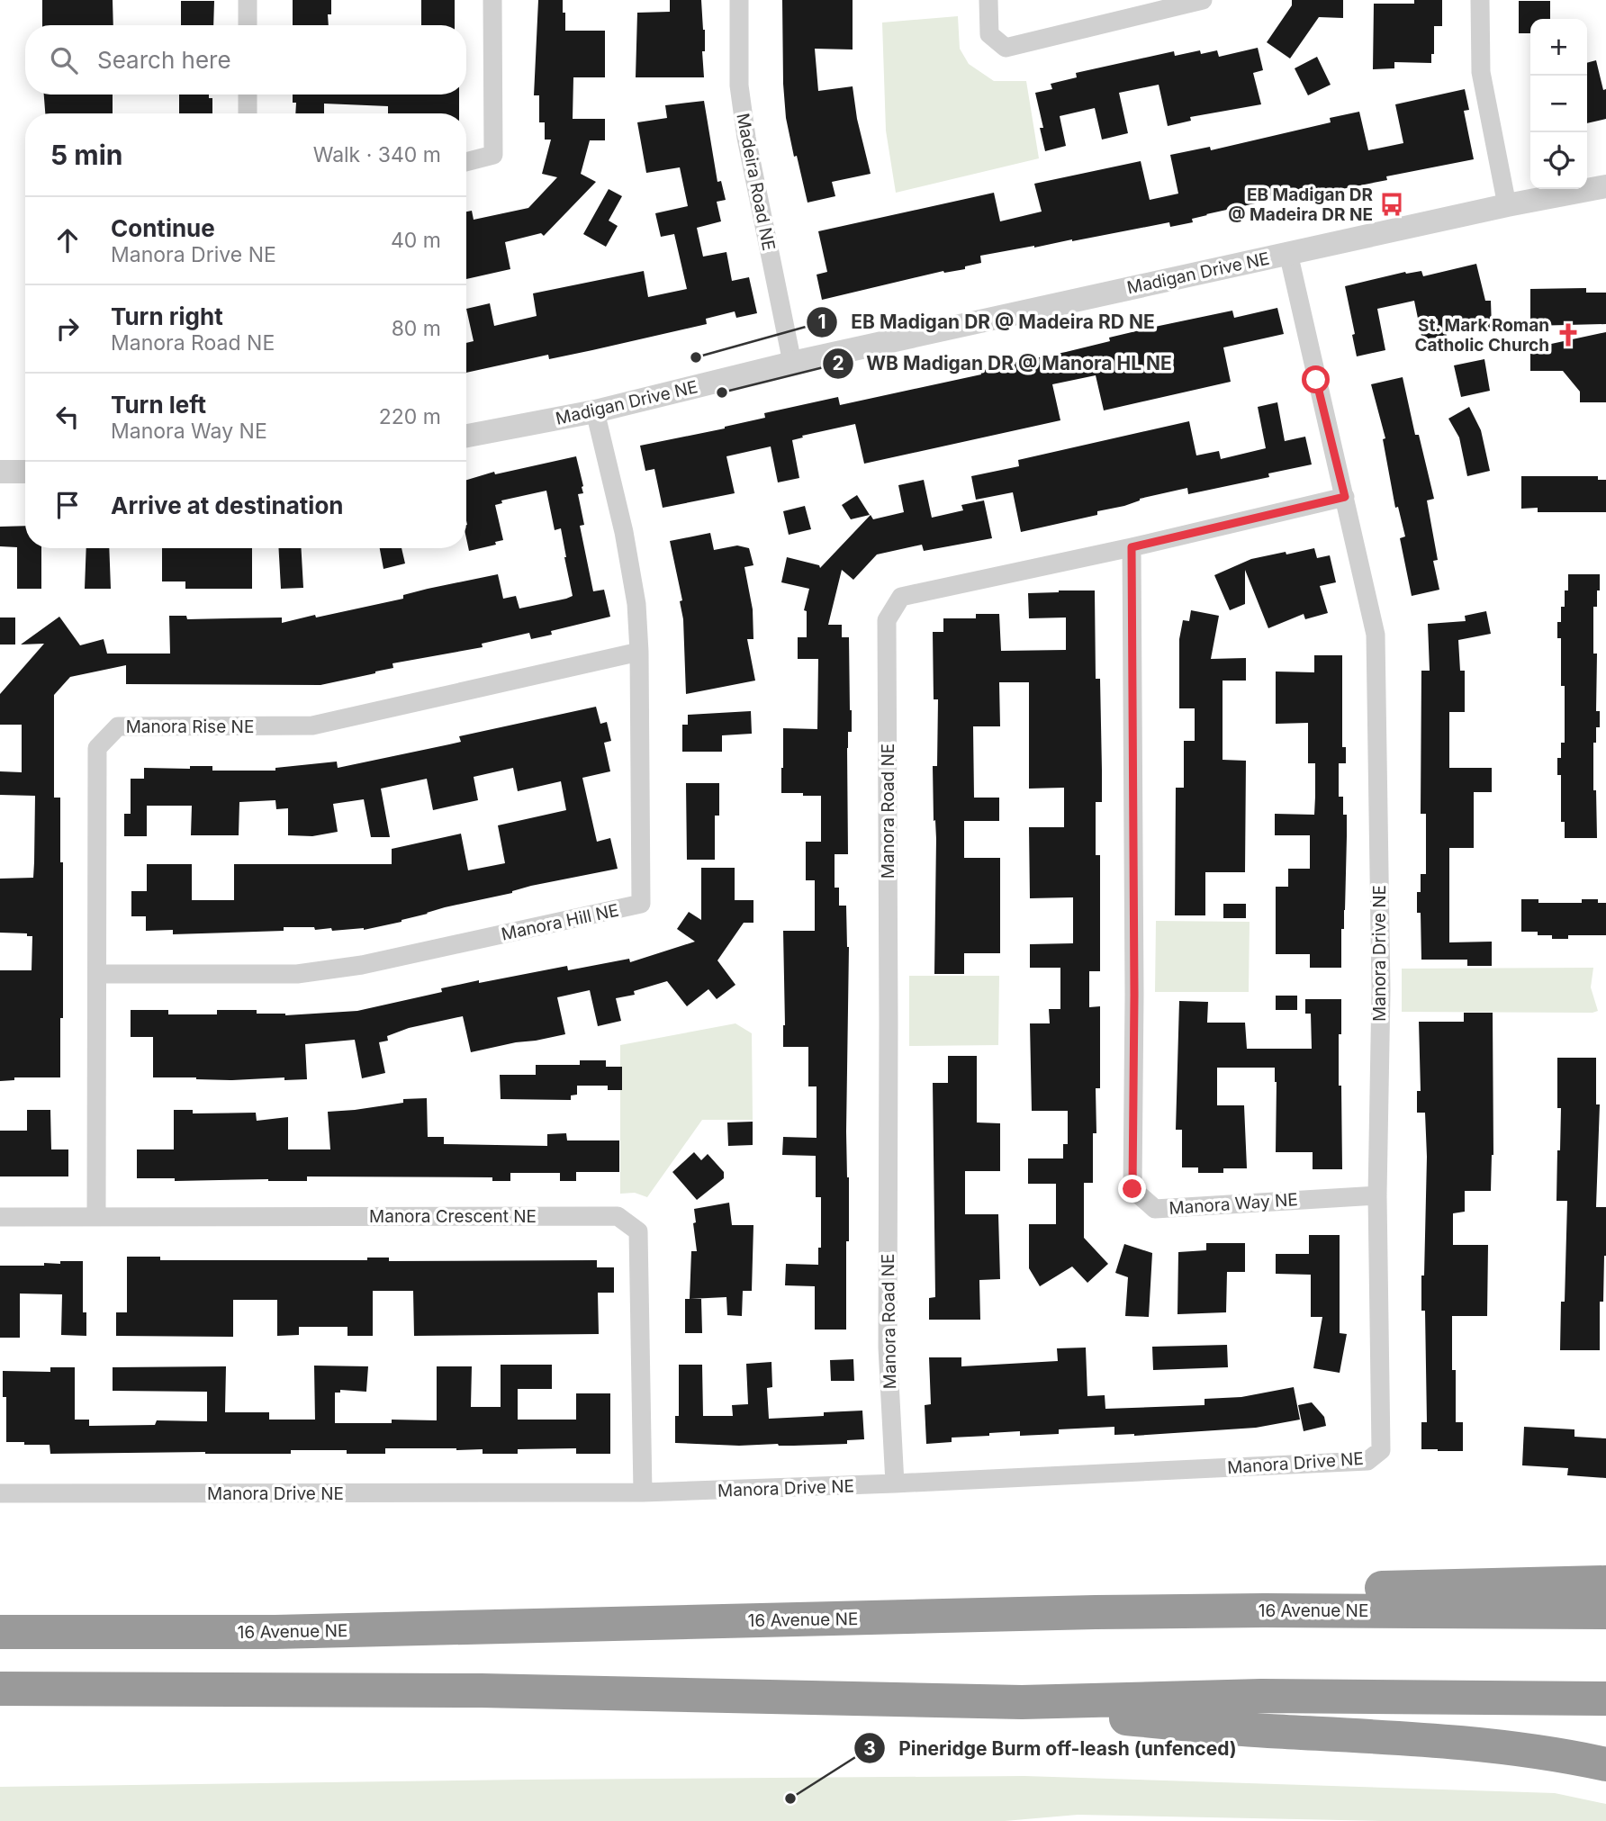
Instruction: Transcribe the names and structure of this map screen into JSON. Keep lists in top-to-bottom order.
{
  "streets": {
    "highway": ["16 Avenue NE"],
    "street": [
      "Madeira Road NE",
      "Madigan Drive NE",
      "Manora Rise NE",
      "Manora Road NE",
      "Manora Hill NE",
      "Manora Drive NE",
      "Manora Way NE",
      "Manora Crescent NE"
    ]
  },
  "crossings": [
    ["Madeira Road NE", "Madigan Drive NE"],
    ["Madigan Drive NE", "Manora Hill NE"],
    ["Madigan Drive NE", "Manora Drive NE"],
    ["Manora Rise NE", "Manora Hill NE"],
    ["Manora Rise NE", "Manora Crescent NE"],
    ["Manora Road NE", "Manora Drive NE"],
    ["Manora Road NE", "Manora Way NE"],
    ["Manora Drive NE", "Manora Way NE"],
    ["Manora Drive NE", "Manora Crescent NE"]
  ],
  "places": {
    "bus stop": ["EB Madigan DR @ Madeira DR NE"],
    "church": ["St. Mark Roman Catholic Church"],
    "other": ["EB Madigan DR @ Madeira RD NE", "WB Madigan DR @ Manora HL NE", "Pineridge Burm off-leash (unfenced)"]
  },
  "page": {
    "map_buttons": ["+", "−"],
    "search": "Search here",
    "heading": ["5 min", "Walk · 340 m"],
    "list": [
      ["Continue", "Manora Drive NE", "40 m"],
      ["Turn right", "Manora Road NE", "80 m"],
      ["Turn left", "Manora Way NE", "220 m"],
      "Arrive at destination"
    ]
  }
}
